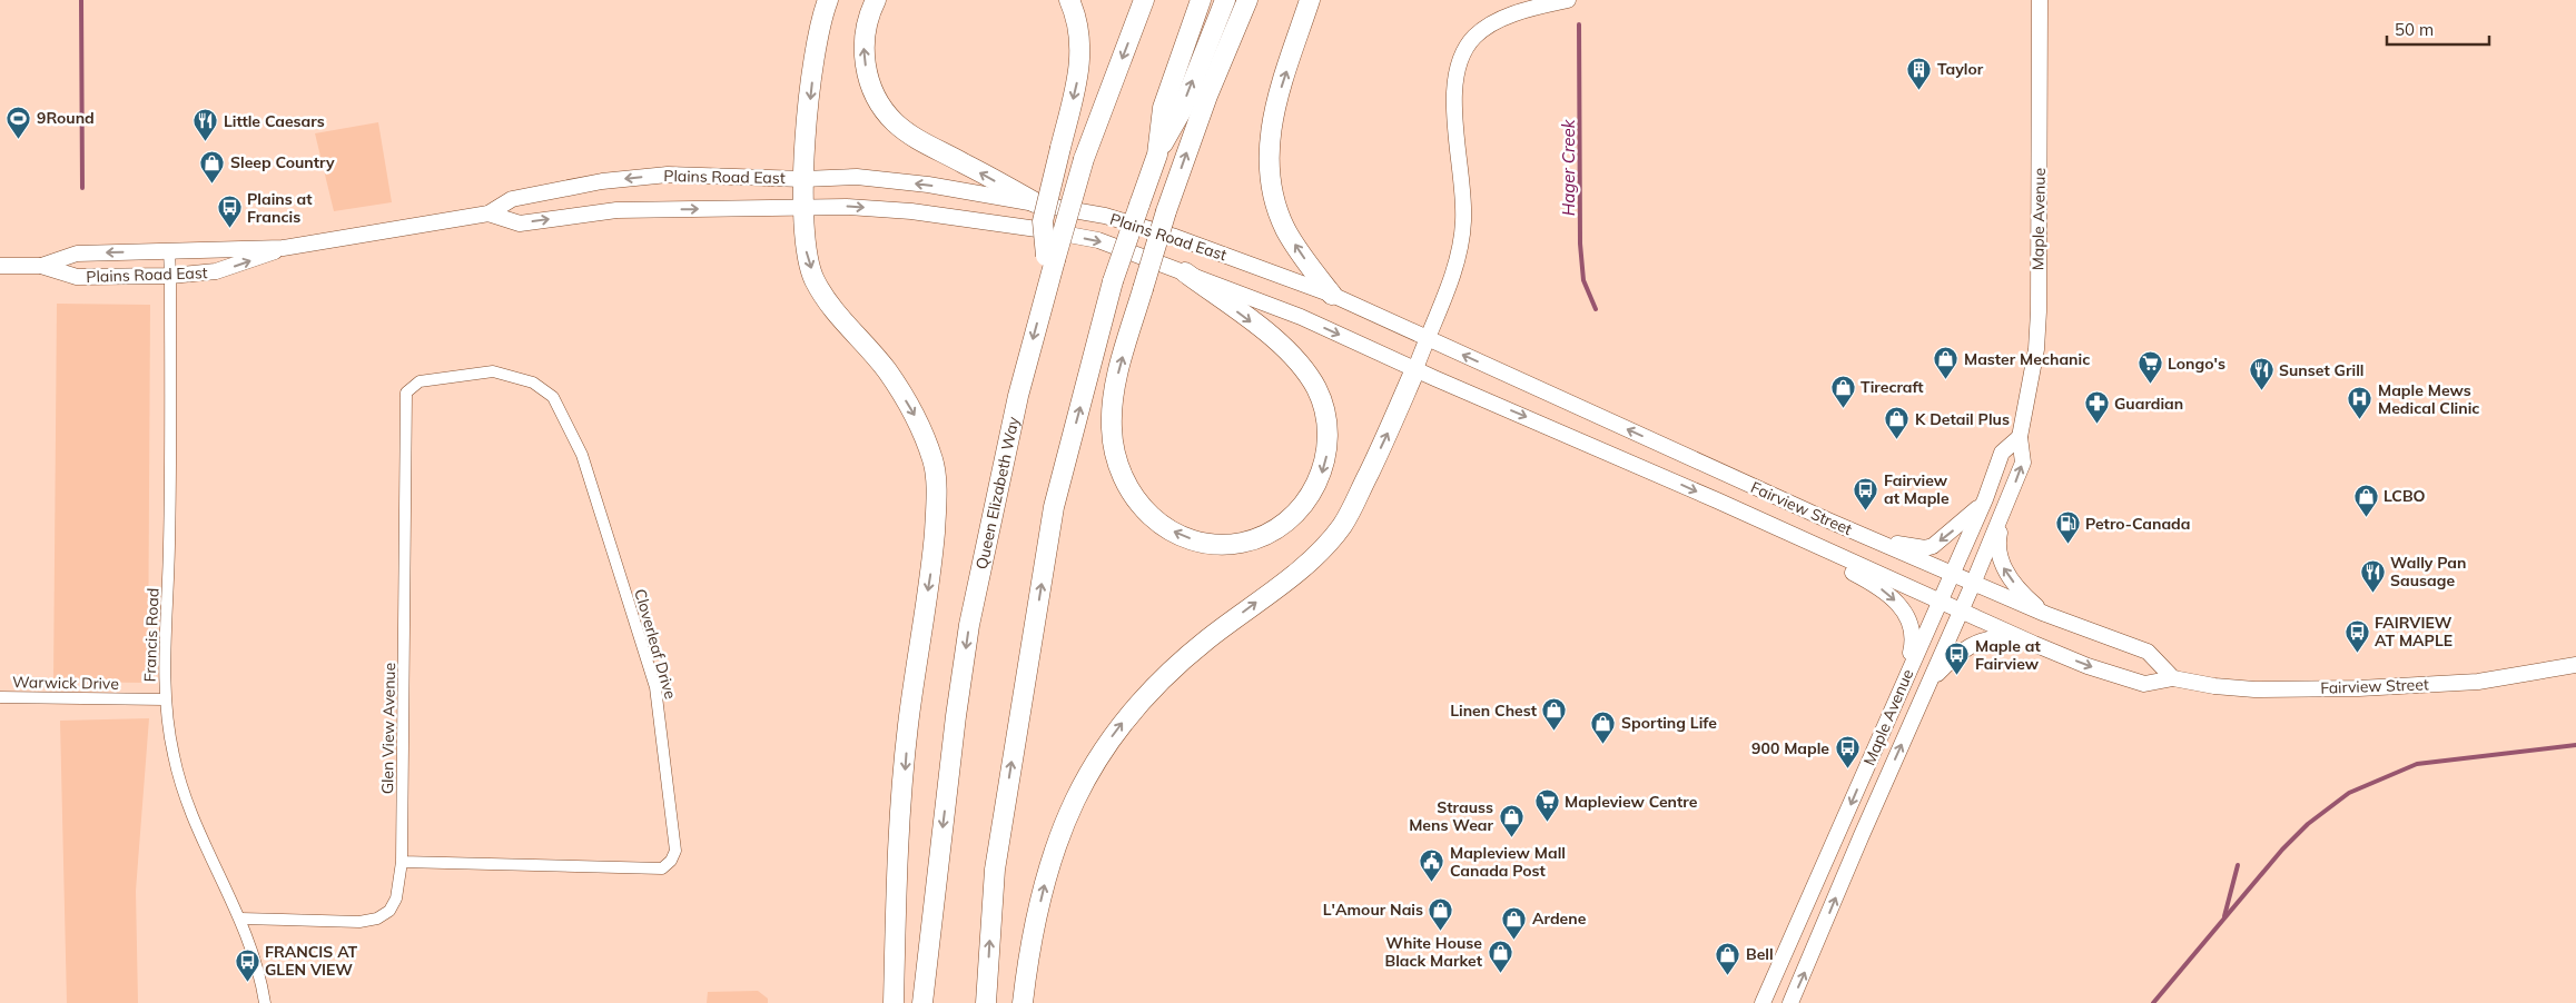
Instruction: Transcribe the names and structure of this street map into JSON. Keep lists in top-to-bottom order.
{
  "streets": {
    "highway": ["Queen Elizabeth Way"],
    "main road": ["Plains Road East", "Maple Avenue", "Fairview Street"],
    "street": [
      "Francis Road",
      "Cloverleaf Drive",
      "Warwick Drive",
      "Glen View Avenue"
    ]
  },
  "crossings": [
    ["Plains Road East", "Fairview Street"],
    ["Plains Road East", "Francis Road"],
    ["Maple Avenue", "Fairview Street"],
    ["Francis Road", "Warwick Drive"],
    ["Francis Road", "Glen View Avenue"],
    ["Cloverleaf Drive", "Glen View Avenue"]
  ],
  "water": ["Hager Creek"],
  "places": {
    "building": ["Taylor"],
    "sports": ["9Round"],
    "restaurant": ["Little Caesars", "Sunset Grill", "Wally Pan Sausage"],
    "shop": [
      "Sleep Country",
      "Master Mechanic",
      "Tirecraft",
      "K Detail Plus",
      "LCBO",
      "Linen Chest",
      "Sporting Life",
      "Strauss Mens Wear",
      "L'Amour Nais",
      "Ardene",
      "White House Black Market",
      "Bell"
    ],
    "bus stop": [
      "Plains at Francis",
      "Fairview at Maple",
      "FAIRVIEW AT MAPLE",
      "Maple at Fairview",
      "900 Maple",
      "FRANCIS AT GLEN VIEW"
    ],
    "supermarket": ["Longo's", "Mapleview Centre"],
    "hospital": ["Maple Mews Medical Clinic"],
    "pharmacy": ["Guardian"],
    "fuel station": ["Petro-Canada"],
    "public building": ["Mapleview Mall Canada Post"]
  },
  "scale_bar": "50 m"
}
